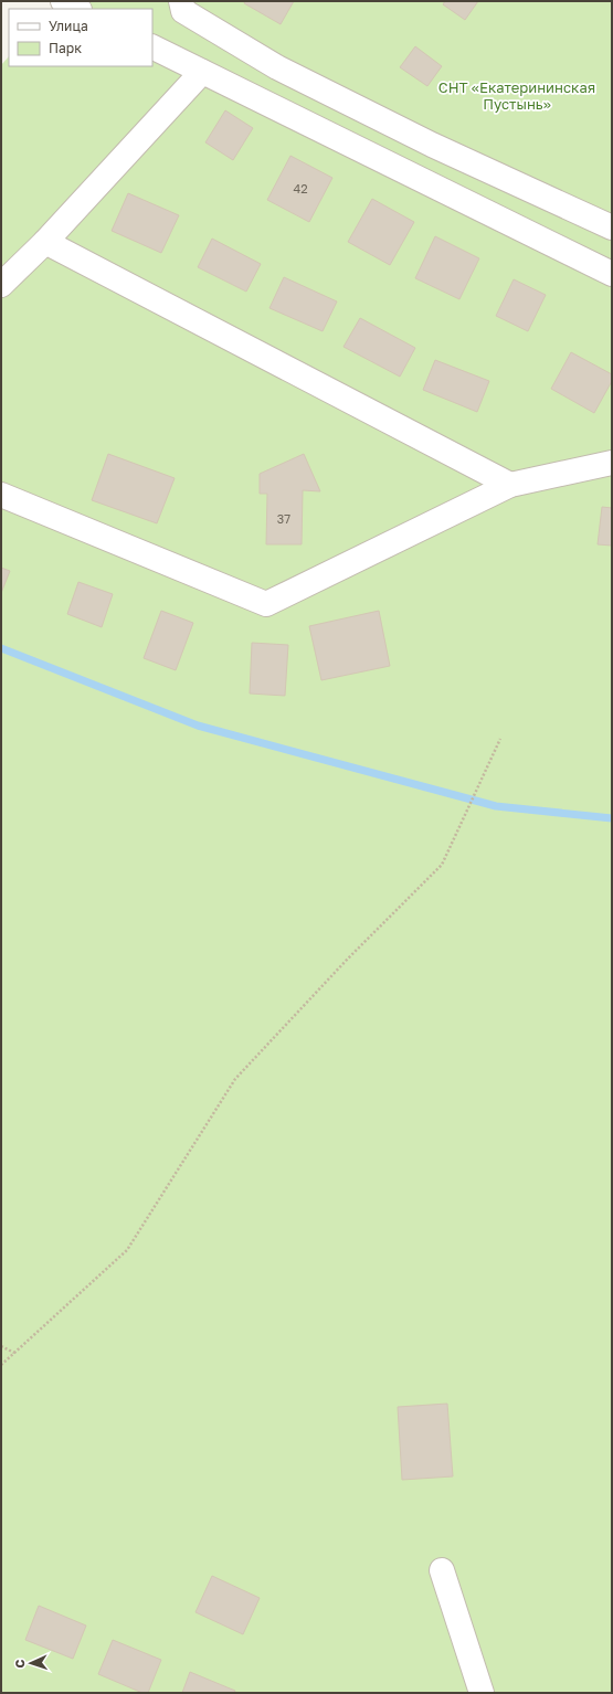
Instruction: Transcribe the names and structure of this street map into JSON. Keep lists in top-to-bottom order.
{
  "parks": ["СНТ «Екатерининская Пустынь»"],
  "house_numbers": ["42", "37"],
  "legend": ["Улица", "Парк"],
  "north": "left"
}
